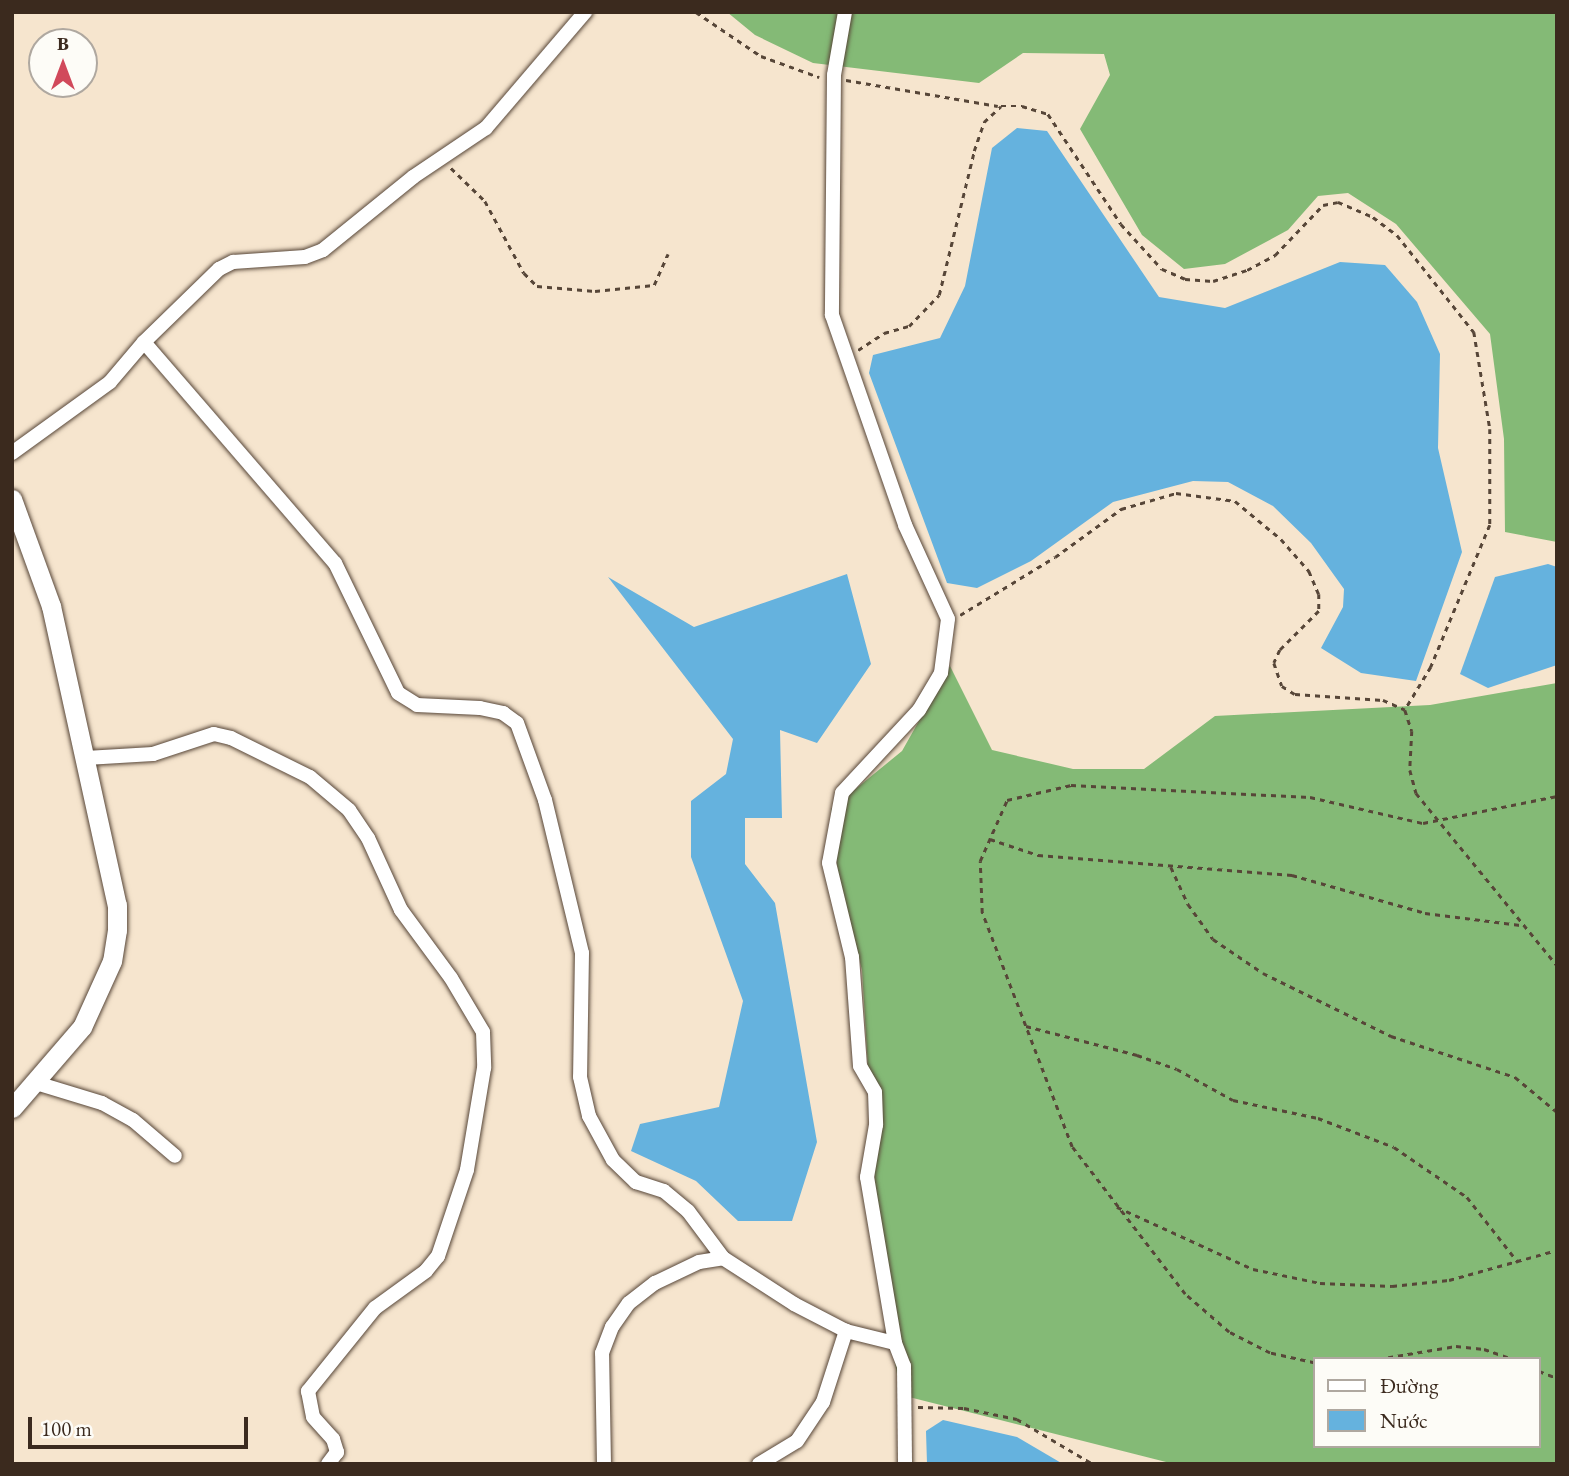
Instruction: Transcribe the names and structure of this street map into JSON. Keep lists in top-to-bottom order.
{
  "legend": ["Đường", "Nước"],
  "scale_bar": "100 m",
  "north": "top"
}
